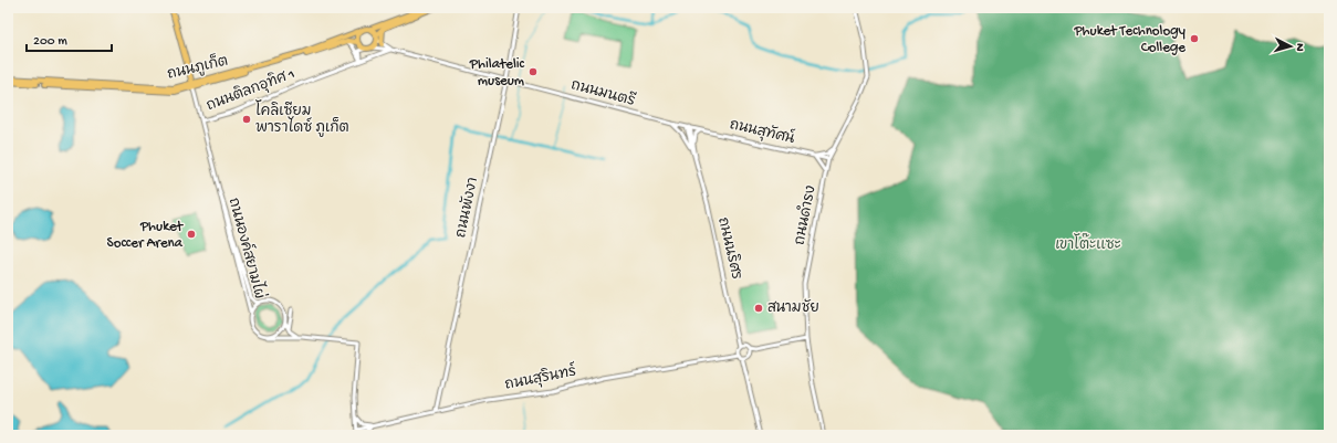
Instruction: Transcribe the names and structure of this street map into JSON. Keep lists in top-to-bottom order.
{
  "streets": {
    "main road": ["ถนนภูเก็ต"],
    "street": [
      "ถนนติลกอุทิศ 1",
      "ถนนมนตรี",
      "ถนนสุทัศน์",
      "ถนนพังงา",
      "ถนนดำรง",
      "ถนนองค์สยามไผ่",
      "ถนนนริศร",
      "ถนนสุรินทร์"
    ]
  },
  "crossings": [
    ["ถนนภูเก็ต", "ถนนมนตรี"],
    ["ถนนภูเก็ต", "ถนนองค์สยามไผ่"],
    ["ถนนติลกอุทิศ 1", "ถนนมนตรี"],
    ["ถนนติลกอุทิศ 1", "ถนนองค์สยามไผ่"],
    ["ถนนมนตรี", "ถนนสุทัศน์"],
    ["ถนนมนตรี", "ถนนพังงา"],
    ["ถนนมนตรี", "ถนนนริศร"],
    ["ถนนสุทัศน์", "ถนนดำรง"],
    ["ถนนสุทัศน์", "ถนนนริศร"],
    ["ถนนพังงา", "ถนนสุรินทร์"]
  ],
  "parks": ["เขาโต๊ะแซะ"],
  "places": [
    "Phuket Technology College",
    "Philatelic museum",
    "โคลิเซียม พาราไดซ์ ภูเก็ต",
    "Phuket Soccer Arena",
    "สนามชัย"
  ],
  "scale_bar": "200 m",
  "north": "right"
}
